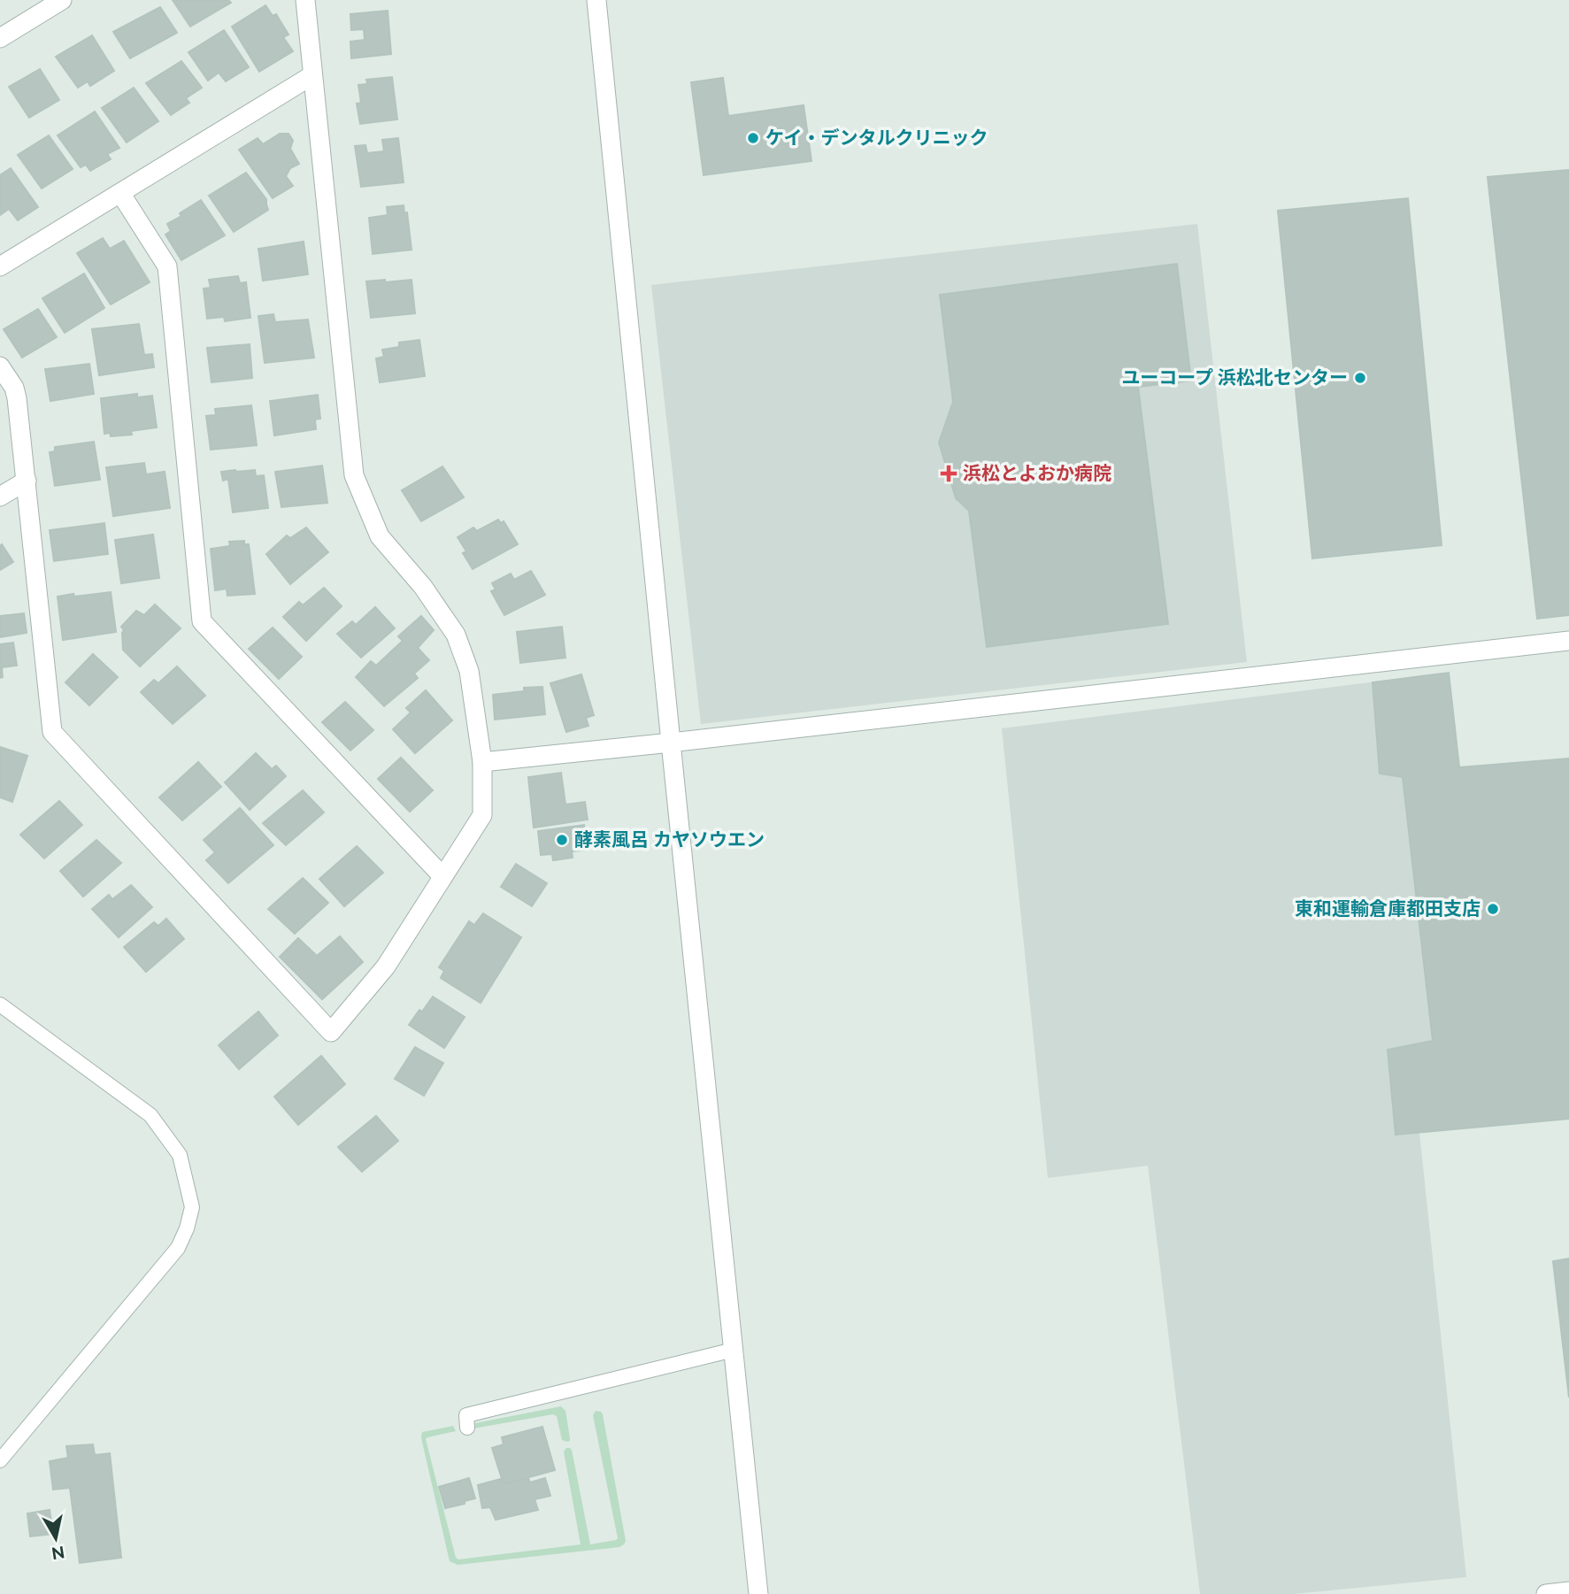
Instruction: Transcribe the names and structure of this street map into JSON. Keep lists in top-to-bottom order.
{
  "places": {
    "other": [
      "ケイ・デンタルクリニック",
      "ユーコープ 浜松北センター",
      "酵素風呂 カヤソウエン",
      "東和運輸倉庫都田支店"
    ],
    "health": ["浜松とよおか病院"]
  },
  "north": "bottom"
}
